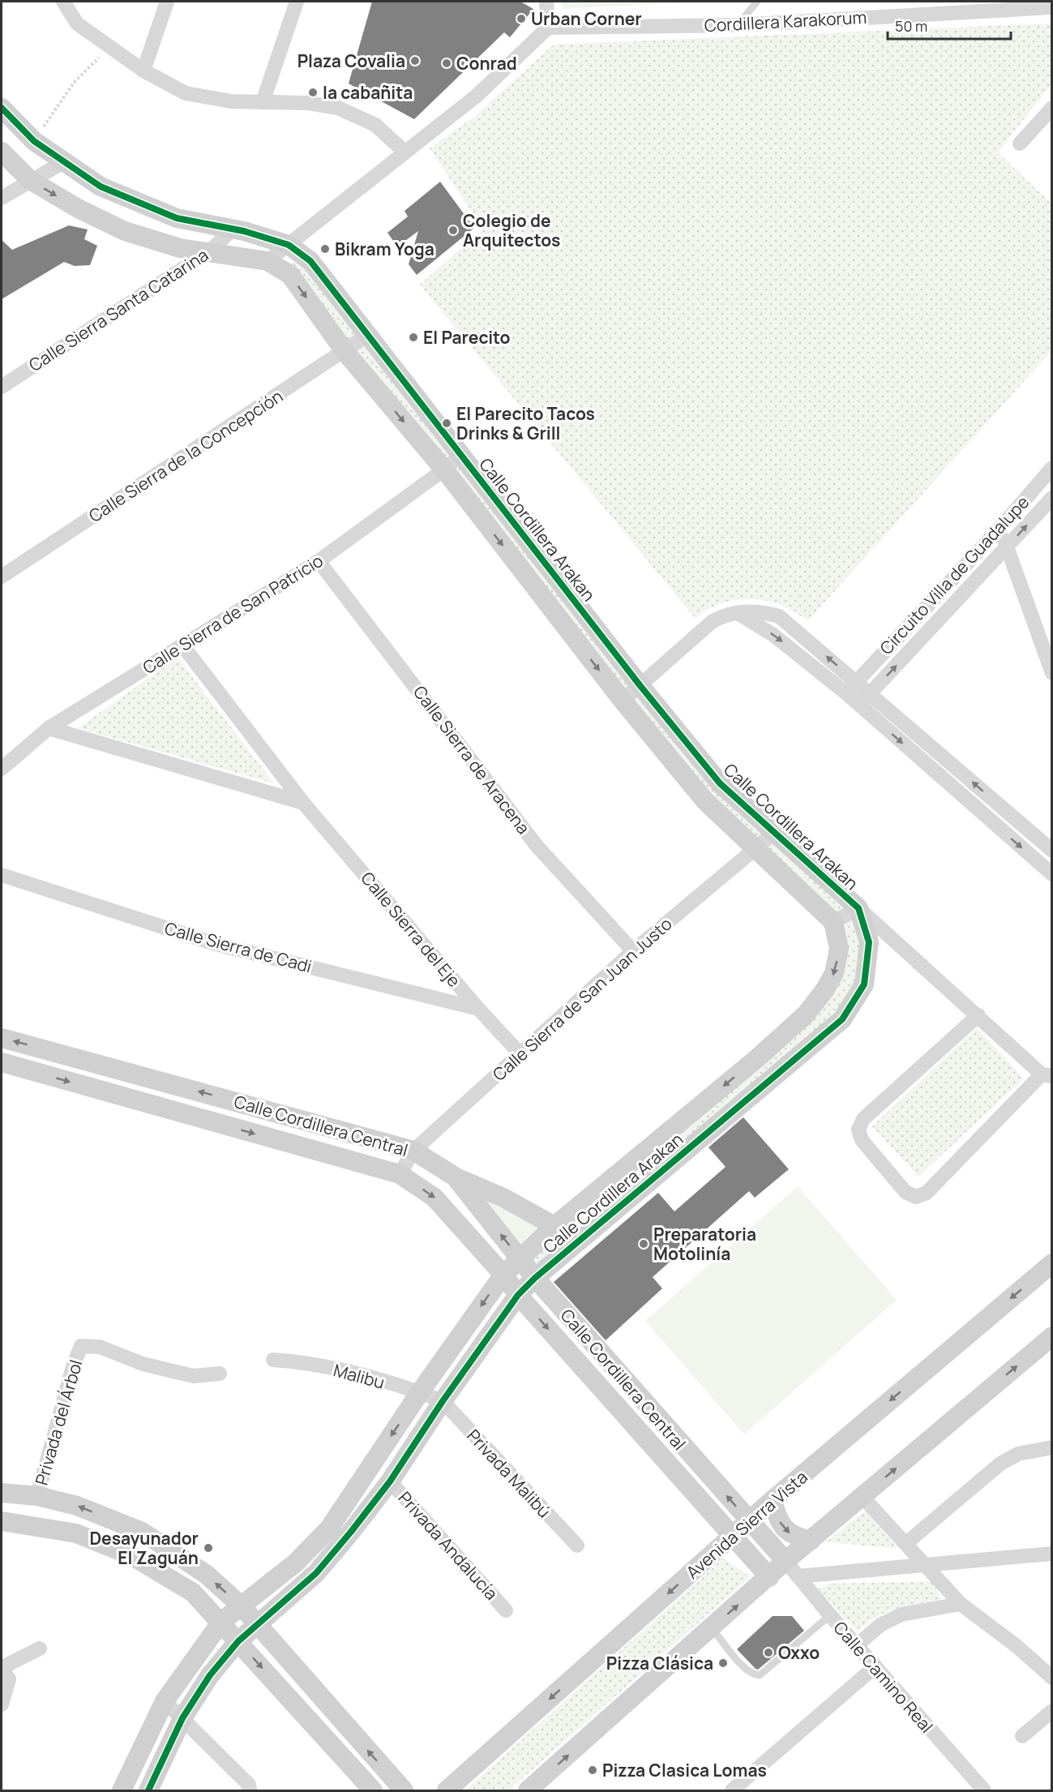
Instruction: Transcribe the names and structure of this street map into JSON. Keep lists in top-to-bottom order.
{
  "streets": {
    "street": [
      "Cordillera Karakorum",
      "Calle Sierra Santa Catarina",
      "Calle Sierra de la Concepción",
      "Calle Cordillera Arakan",
      "Circuito Villa de Guadalupe",
      "Calle Sierra de San Patricio",
      "Calle Sierra de Aracena",
      "Calle Sierra del Eje",
      "Calle Sierra de Cadi",
      "Calle Sierra de San Juan Justo",
      "Calle Cordillera Central",
      "Malibu",
      "Privada del Árbol",
      "Privada Malibú",
      "Avenida Sierra Vista",
      "Privada Andalucía",
      "Calle Camino Real"
    ]
  },
  "crossings": [
    ["Calle Sierra Santa Catarina", "Calle Cordillera Arakan"],
    ["Calle Sierra de la Concepción", "Calle Cordillera Arakan"],
    ["Calle Cordillera Arakan", "Calle Sierra de San Patricio"],
    ["Calle Cordillera Arakan", "Calle Sierra de San Juan Justo"],
    ["Calle Cordillera Arakan", "Calle Cordillera Central"],
    ["Calle Cordillera Arakan", "Malibu"],
    ["Calle Cordillera Arakan", "Privada Malibú"],
    ["Calle Cordillera Arakan", "Privada Andalucía"],
    ["Calle Sierra de San Patricio", "Calle Sierra de Aracena"],
    ["Calle Sierra de San Patricio", "Calle Sierra del Eje"],
    ["Calle Sierra de Aracena", "Calle Sierra de San Juan Justo"],
    ["Calle Sierra del Eje", "Calle Sierra de Cadi"],
    ["Calle Sierra del Eje", "Calle Sierra de San Juan Justo"],
    ["Calle Sierra de San Juan Justo", "Calle Cordillera Central"],
    ["Calle Cordillera Central", "Avenida Sierra Vista"],
    ["Calle Cordillera Central", "Calle Camino Real"],
    ["Malibu", "Privada Malibú"]
  ],
  "places": [
    "Urban Corner",
    "Plaza Covalia",
    "Conrad",
    "la cabañita",
    "Colegio de Arquitectos",
    "Bikram Yoga",
    "El Parecito",
    "El Parecito Tacos Drinks & Grill",
    "Preparatoria Motolinía",
    "Desayunador El Zaguán",
    "Oxxo",
    "Pizza Clásica",
    "Pizza Clasica Lomas"
  ],
  "scale_bar": "50 m"
}
